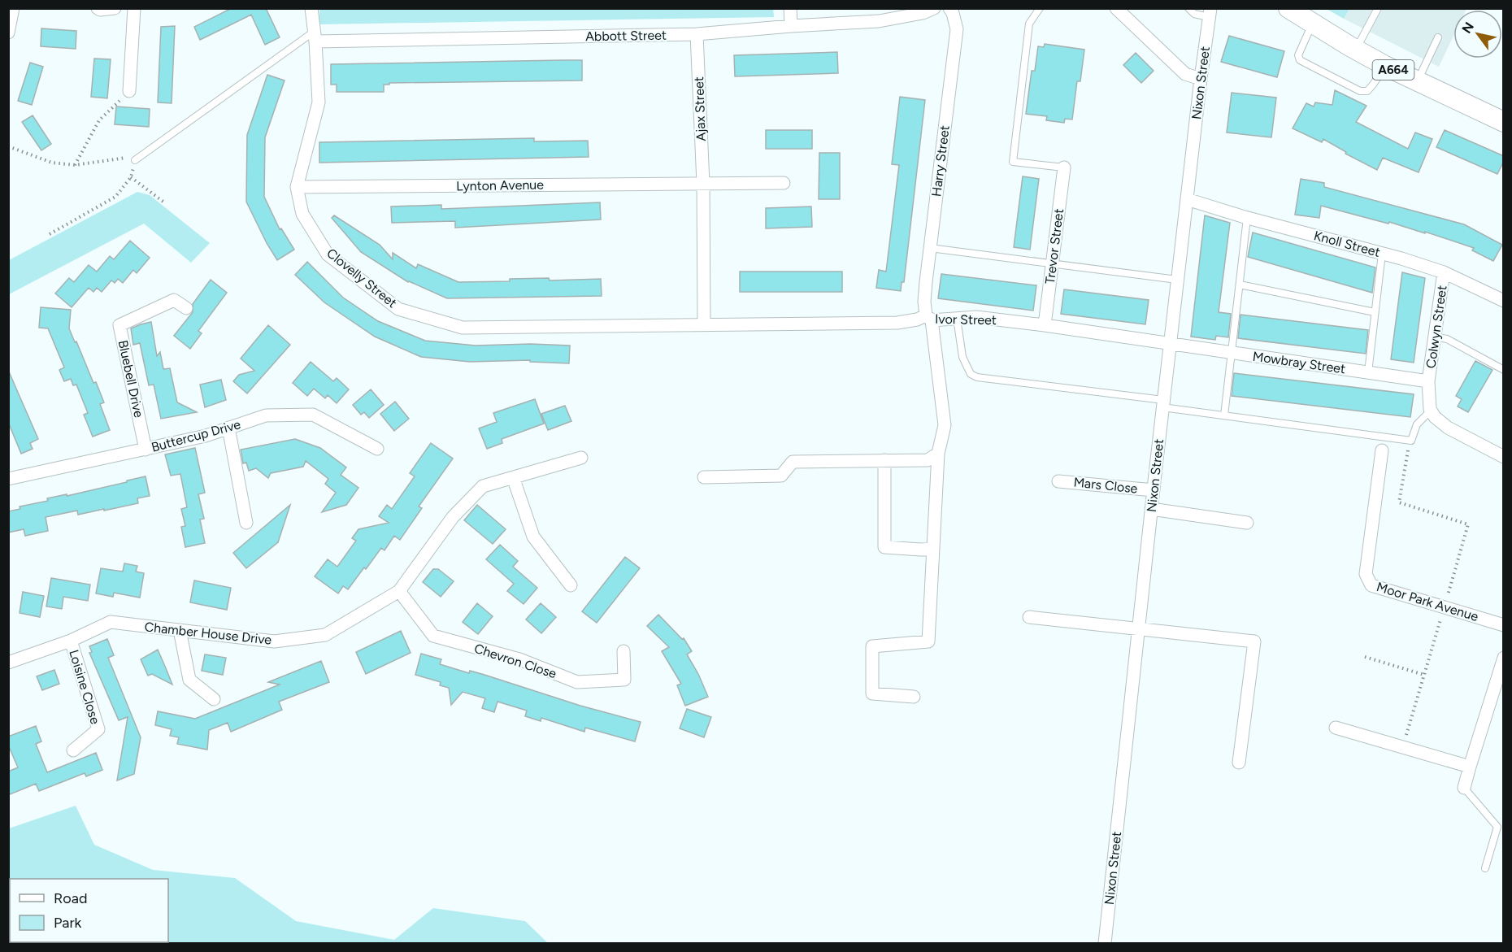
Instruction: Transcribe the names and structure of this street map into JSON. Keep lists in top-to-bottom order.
{
  "streets": {
    "main road": ["A664"],
    "street": [
      "Abbott Street",
      "Nixon Street",
      "Ajax Street",
      "Harry Street",
      "Lynton Avenue",
      "Knoll Street",
      "Trevor Street",
      "Clovelly Street",
      "Ivor Street",
      "Colwyn Street",
      "Mowbray Street",
      "Bluebell Drive",
      "Buttercup Drive",
      "Mars Close",
      "Moor Park Avenue",
      "Chamber House Drive",
      "Chevron Close",
      "Loisine Close"
    ]
  },
  "crossings": [
    ["Abbott Street", "Ajax Street"],
    ["Abbott Street", "Clovelly Street"],
    ["Nixon Street", "Knoll Street"],
    ["Nixon Street", "Ivor Street"],
    ["Nixon Street", "Mowbray Street"],
    ["Nixon Street", "Mars Close"],
    ["Ajax Street", "Lynton Avenue"],
    ["Ajax Street", "Clovelly Street"],
    ["Ajax Street", "Ivor Street"],
    ["Harry Street", "Ivor Street"],
    ["Lynton Avenue", "Clovelly Street"],
    ["Knoll Street", "Colwyn Street"],
    ["Trevor Street", "Ivor Street"],
    ["Clovelly Street", "Ivor Street"],
    ["Ivor Street", "Mowbray Street"],
    ["Colwyn Street", "Mowbray Street"],
    ["Bluebell Drive", "Buttercup Drive"],
    ["Chamber House Drive", "Chevron Close"],
    ["Chamber House Drive", "Loisine Close"]
  ],
  "legend": ["Road", "Park"],
  "north": "top left"
}
